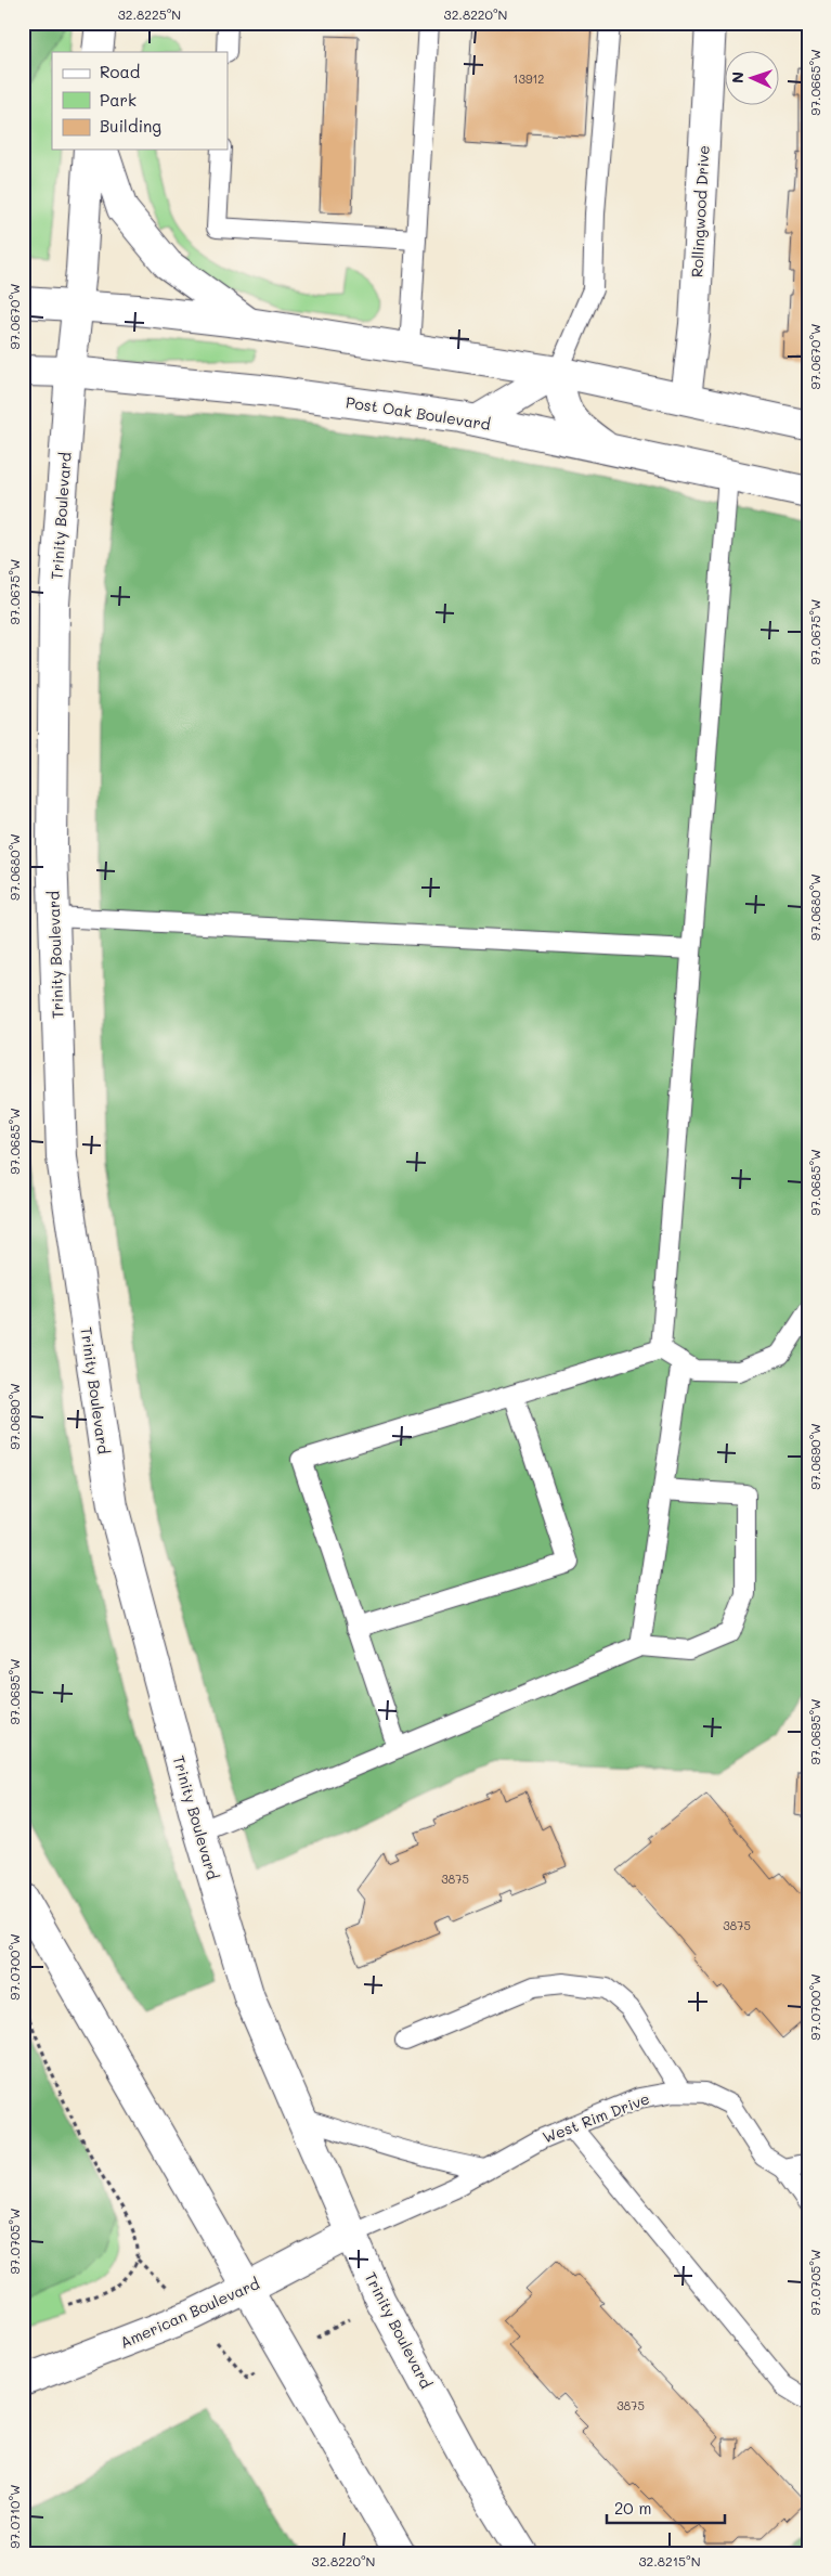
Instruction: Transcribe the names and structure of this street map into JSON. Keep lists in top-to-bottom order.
{
  "streets": {
    "main road": [
      "Rollingwood Drive",
      "Post Oak Boulevard",
      "Trinity Boulevard",
      "American Boulevard"
    ],
    "lane": ["West Rim Drive"]
  },
  "crossings": [
    ["Post Oak Boulevard", "Trinity Boulevard"],
    ["Trinity Boulevard", "West Rim Drive"],
    ["Trinity Boulevard", "American Boulevard"],
    ["West Rim Drive", "American Boulevard"]
  ],
  "house_numbers": [
    "13912",
    "3875",
    "3875",
    "3875"
  ],
  "legend": ["Road", "Park", "Building"],
  "scale_bar": "20 m",
  "north": "left",
  "coordinates": [
    "32.8225°N",
    "32.8220°N",
    "97.0665°W",
    "97.0670°W",
    "97.0675°W",
    "97.0680°W",
    "97.0685°W",
    "97.0690°W",
    "97.0695°W",
    "97.0700°W",
    "97.0705°W",
    "97.0710°W",
    "32.8215°N"
  ]
}
